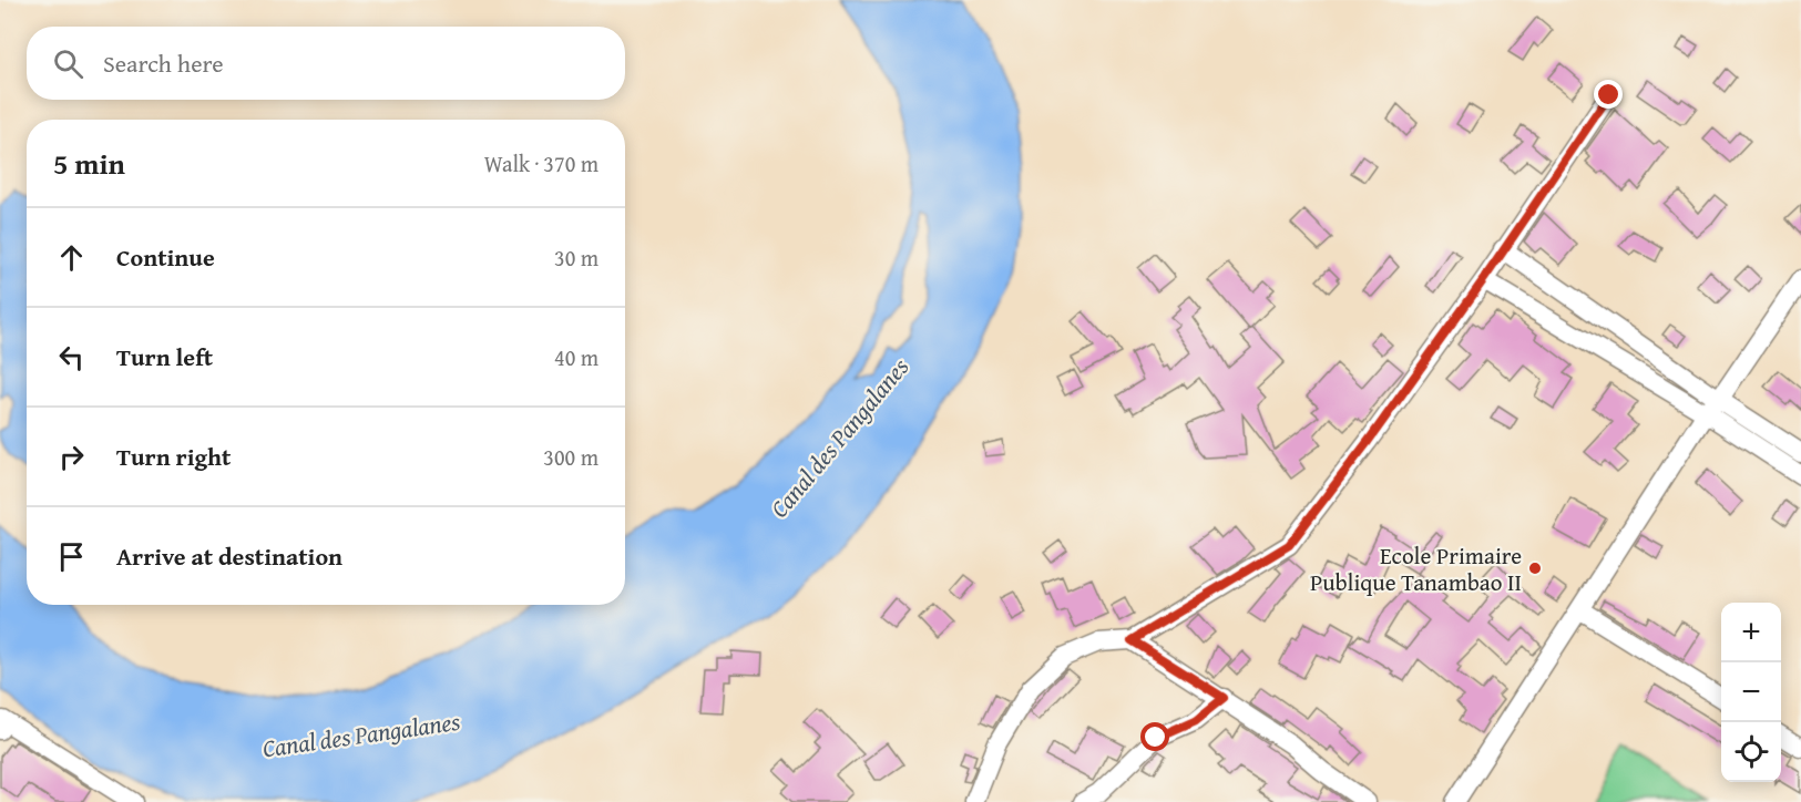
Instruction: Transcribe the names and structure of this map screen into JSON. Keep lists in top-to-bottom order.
{
  "water": ["Canal des Pangalanes"],
  "places": ["Ecole Primaire Publique Tanambao II"],
  "page": {
    "search": "Search here",
    "heading": ["5 min", "Walk · 370 m"],
    "list": [
      ["Continue", "30 m"],
      ["Turn left", "40 m"],
      ["Turn right", "300 m"],
      "Arrive at destination"
    ],
    "map_buttons": ["+", "−"]
  }
}
